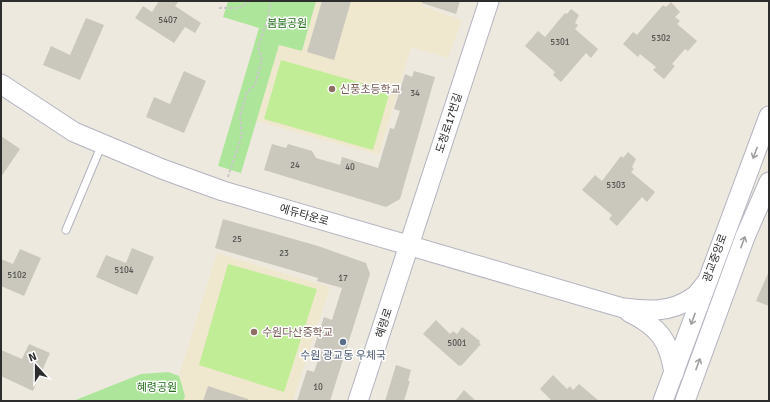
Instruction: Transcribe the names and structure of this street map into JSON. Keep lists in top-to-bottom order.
{
  "streets": {
    "street": [
      "도청로17번길",
      "에듀타운로",
      "광교중앙로",
      "혜령로"
    ]
  },
  "crossings": [
    ["도청로17번길", "에듀타운로"],
    ["도청로17번길", "혜령로"],
    ["에듀타운로", "혜령로"]
  ],
  "parks": ["붐붐공원", "혜령공원"],
  "places": ["신풍초등학교", "수원다산중학교", "수원 광교동 우체국"],
  "house_numbers": [
    "5407",
    "5302",
    "5301",
    "34",
    "24",
    "40",
    "5303",
    "25",
    "23",
    "5104",
    "5102",
    "17",
    "5001",
    "10"
  ],
  "north": "top"
}
